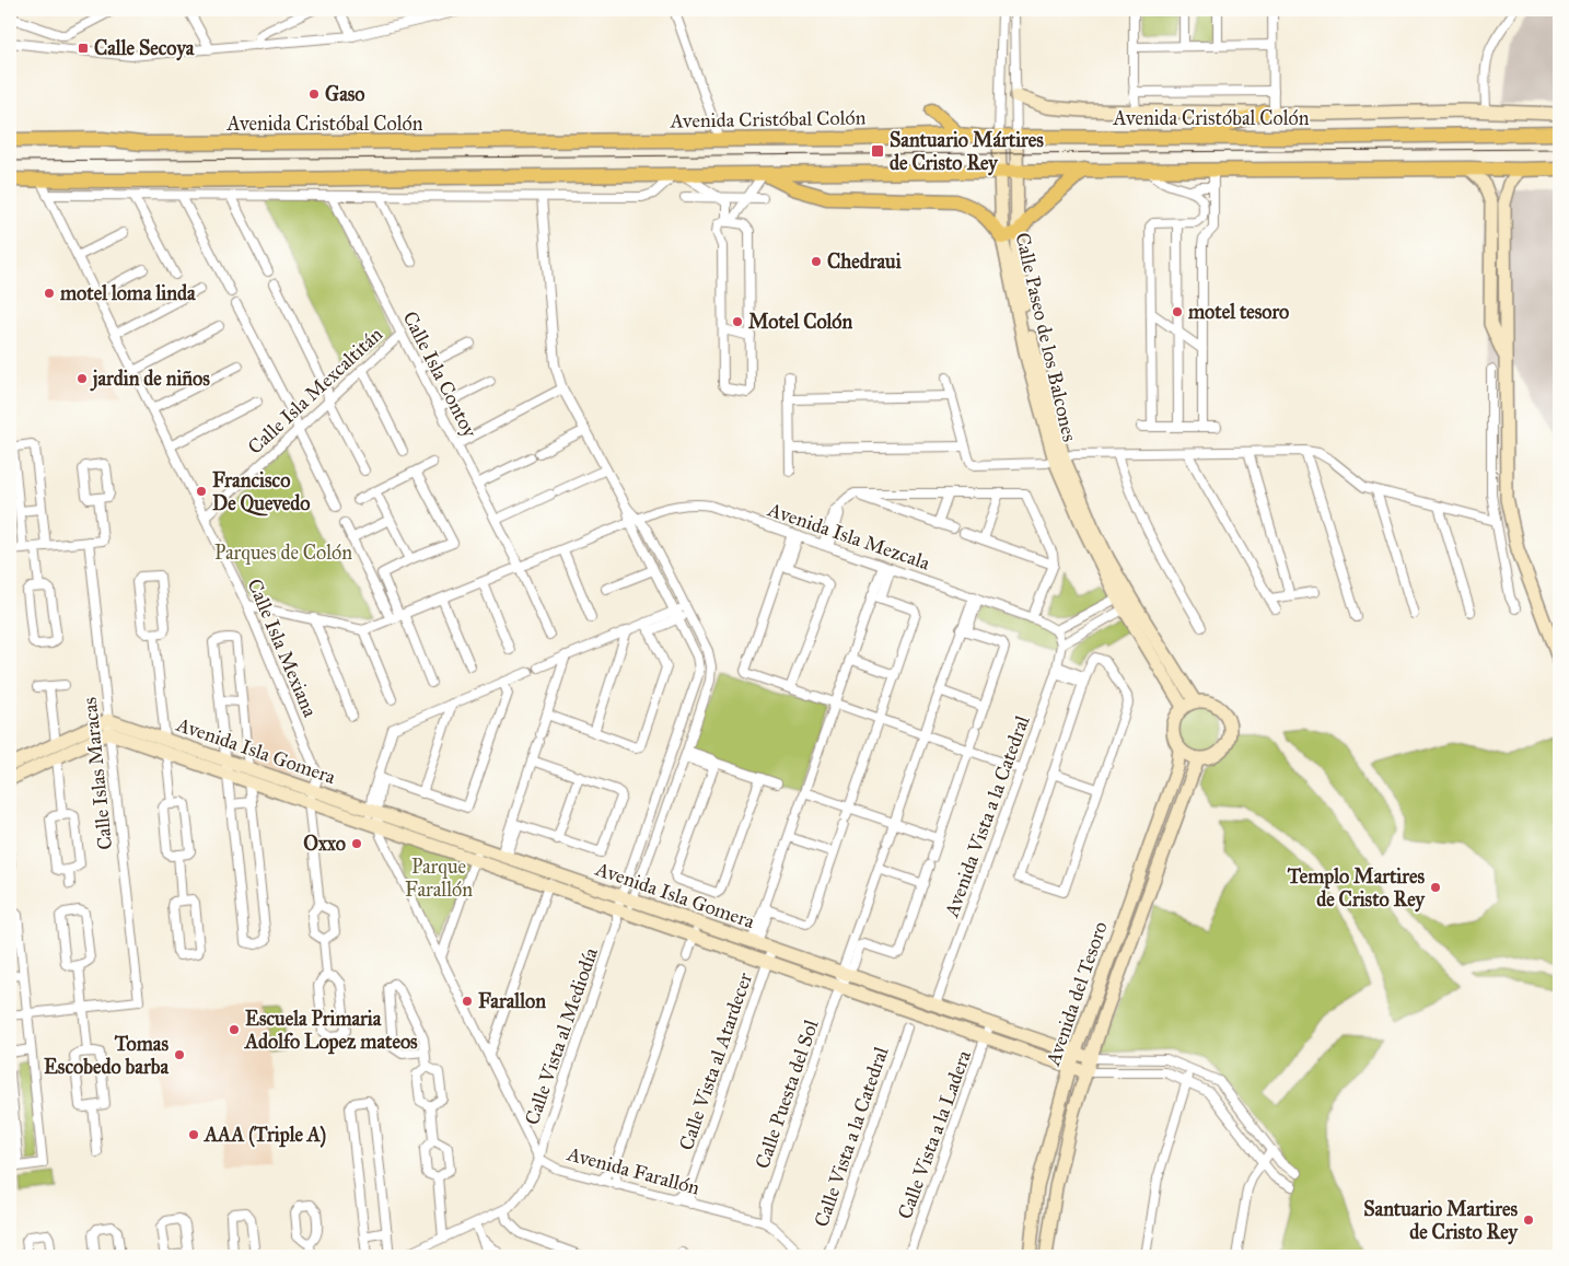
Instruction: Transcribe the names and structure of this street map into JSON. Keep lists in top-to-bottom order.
{
  "streets": {
    "main road": ["Avenida Cristóbal Colón"],
    "street": [
      "Calle Paseo de los Balcones",
      "Calle Isla Contoy",
      "Calle Isla Mexcaltitán",
      "Avenida Isla Mezcala",
      "Calle Isla Mexiana",
      "Avenida Isla Gomera",
      "Calle Islas Maracas",
      "Avenida Vista a la Catedral",
      "Avenida del Tesoro",
      "Calle Vista al Mediodía",
      "Calle Vista al Atardecer",
      "Calle Puesta del Sol",
      "Calle Vista a la Ladera",
      "Calle Vista a la Catedral",
      "Avenida Farallón"
    ]
  },
  "crossings": [
    ["Avenida Cristóbal Colón", "Calle Paseo de los Balcones"],
    ["Calle Paseo de los Balcones", "Avenida del Tesoro"],
    ["Calle Isla Contoy", "Calle Isla Mexcaltitán"],
    ["Calle Isla Contoy", "Avenida Isla Mezcala"],
    ["Calle Isla Mexcaltitán", "Calle Isla Mexiana"],
    ["Avenida Isla Mezcala", "Avenida Vista a la Catedral"],
    ["Calle Isla Mexiana", "Avenida Isla Gomera"],
    ["Avenida Isla Gomera", "Calle Islas Maracas"],
    ["Avenida Isla Gomera", "Avenida Vista a la Catedral"],
    ["Avenida Isla Gomera", "Avenida del Tesoro"],
    ["Avenida Isla Gomera", "Calle Vista al Mediodía"],
    ["Avenida Isla Gomera", "Calle Vista al Atardecer"],
    ["Avenida Isla Gomera", "Calle Puesta del Sol"],
    ["Avenida Isla Gomera", "Calle Vista a la Ladera"],
    ["Avenida Isla Gomera", "Avenida Farallón"],
    ["Calle Vista al Mediodía", "Avenida Farallón"],
    ["Calle Vista al Atardecer", "Avenida Farallón"],
    ["Calle Puesta del Sol", "Avenida Farallón"]
  ],
  "parks": ["Parques de Colón", "Parque Farallón"],
  "places": {
    "transit": ["Calle Secoya", "Santuario Mártires de Cristo Rey"],
    "other": [
      "Gaso",
      "Chedraui",
      "motel loma linda",
      "motel tesoro",
      "Motel Colón",
      "jardin de niños",
      "Francisco De Quevedo",
      "Oxxo",
      "Templo Martires de Cristo Rey",
      "Farallon",
      "Escuela Primaria Adolfo Lopez mateos",
      "Tomas Escobedo barba",
      "AAA (Triple A)",
      "Santuario Martires de Cristo Rey"
    ]
  }
}
